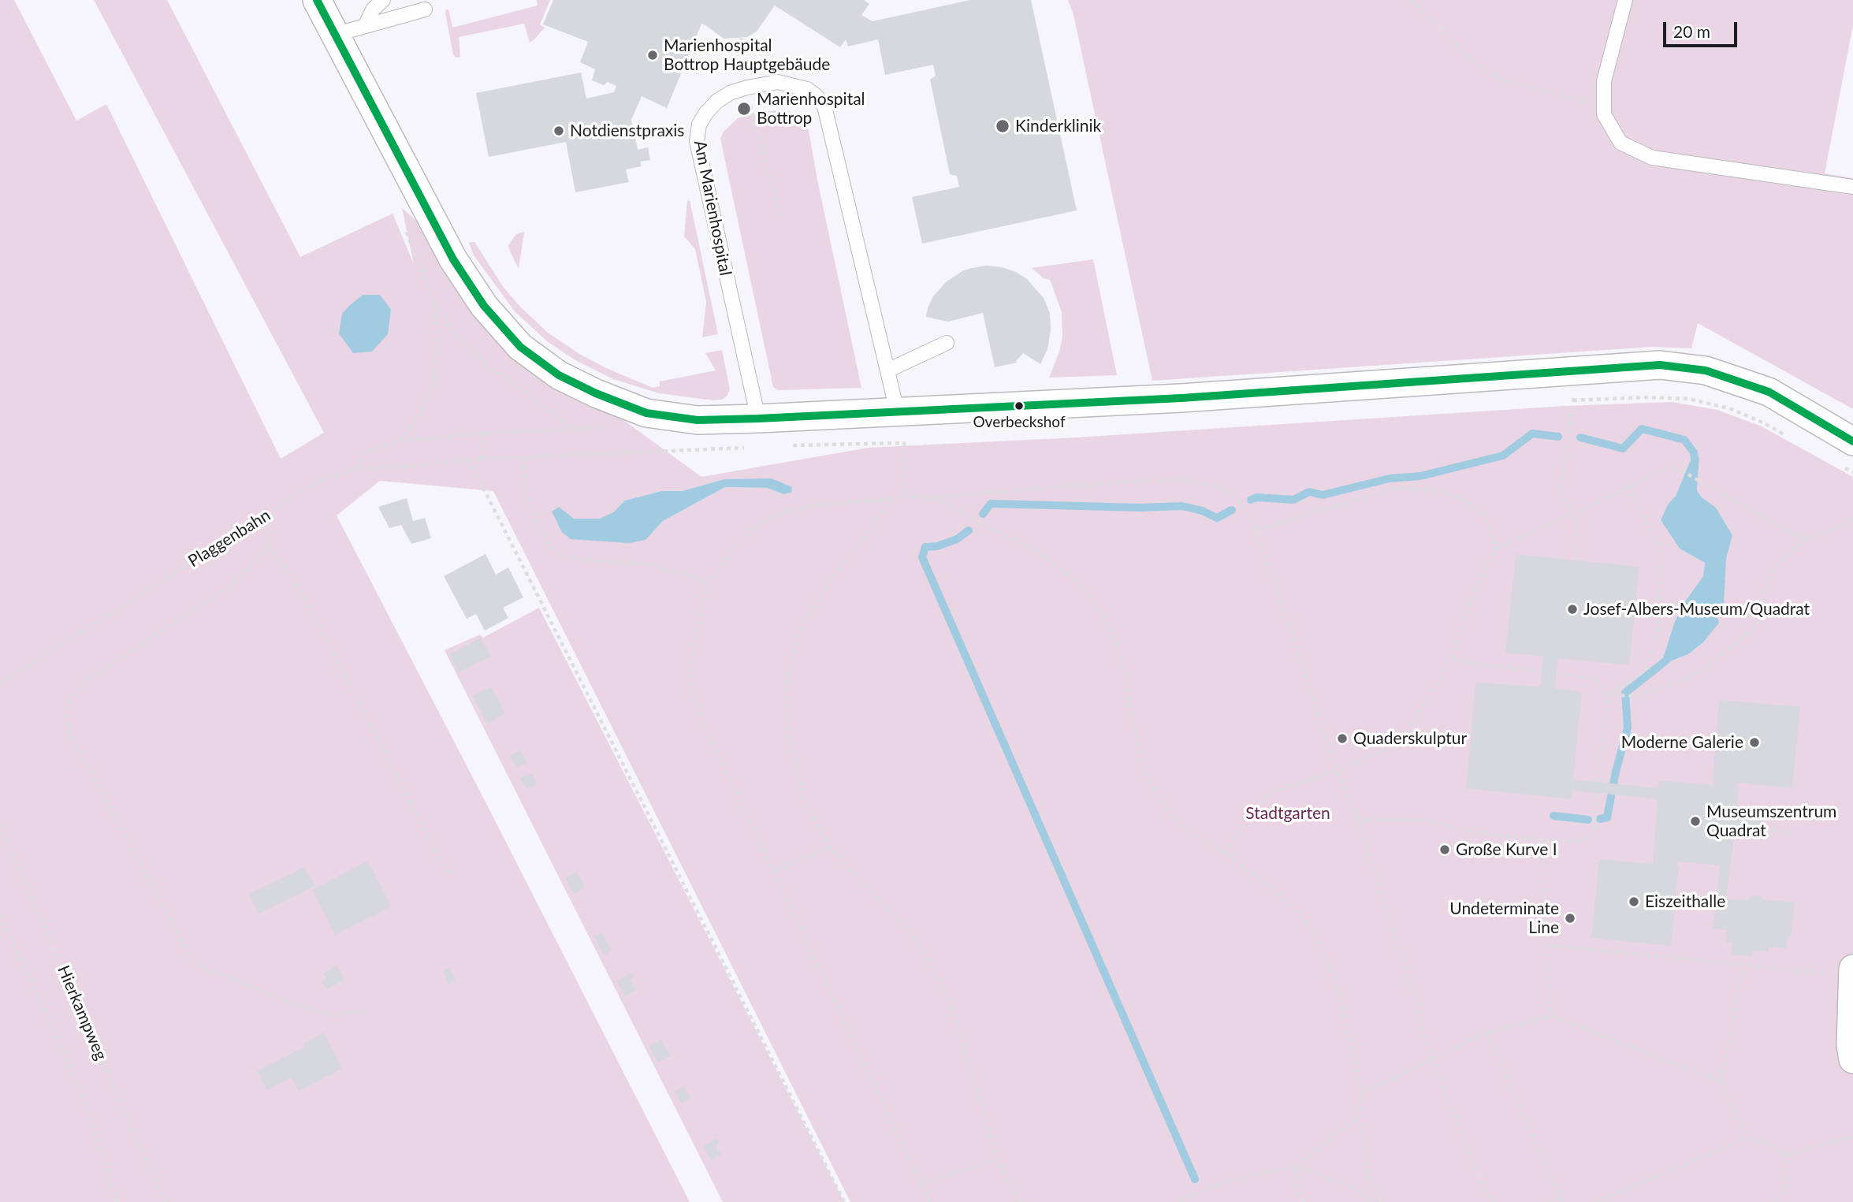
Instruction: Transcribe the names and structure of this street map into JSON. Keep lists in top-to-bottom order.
{
  "streets": {
    "lane": ["Am Marienhospital"],
    "path": ["Plaggenbahn", "Hierkampweg"]
  },
  "parks": ["Stadtgarten"],
  "places": [
    "Marienhospital Bottrop Hauptgebäude",
    "Marienhospital Bottrop",
    "Kinderklinik",
    "Notdienstpraxis",
    "Overbeckshof",
    "Josef-Albers-Museum/Quadrat",
    "Quaderskulptur",
    "Moderne Galerie",
    "Museumszentrum Quadrat",
    "Große Kurve I",
    "Eiszeithalle",
    "Undeterminate Line"
  ],
  "scale_bar": "20 m"
}
